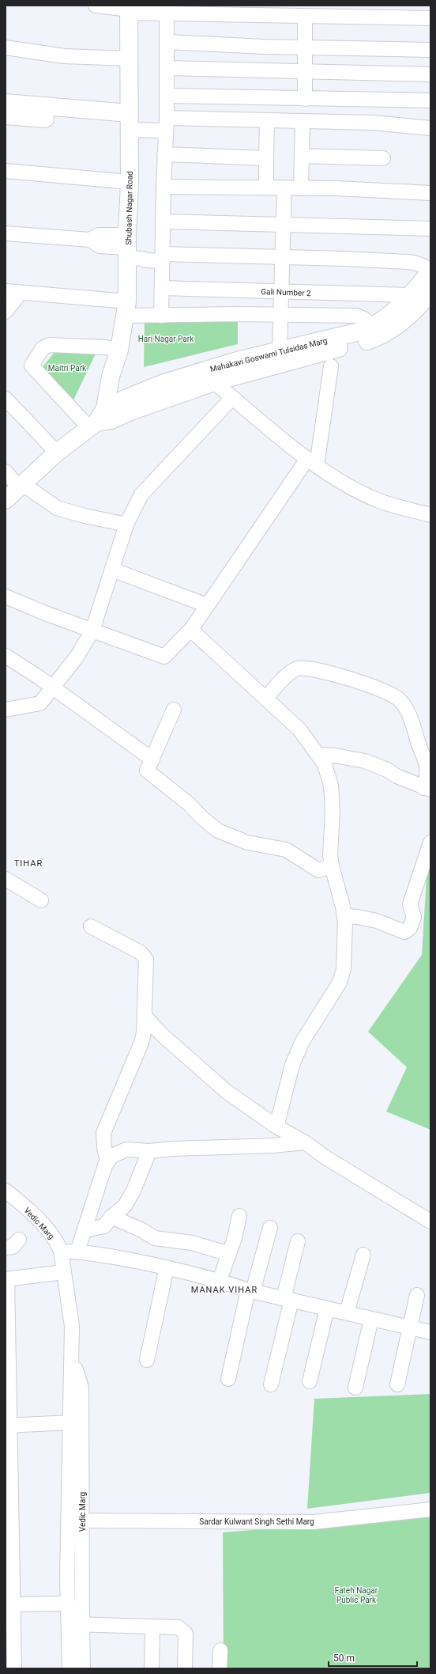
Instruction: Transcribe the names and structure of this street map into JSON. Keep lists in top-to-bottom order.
{
  "streets": {
    "street": [
      "Shubash Nagar Road",
      "Gali Number 2",
      "Mahakavi Goswami Tulsidas Marg",
      "Vedic Marg",
      "Sardar Kulwant Singh Sethi Marg"
    ]
  },
  "crossings": [
    ["Shubash Nagar Road", "Mahakavi Goswami Tulsidas Marg"],
    ["Gali Number 2", "Mahakavi Goswami Tulsidas Marg"],
    ["Vedic Marg", "Sardar Kulwant Singh Sethi Marg"]
  ],
  "districts": ["TIHAR", "MANAK VIHAR"],
  "parks": ["Hari Nagar Park", "Maitri Park", "Fateh Nagar Public Park"],
  "scale_bar": "50 m"
}
